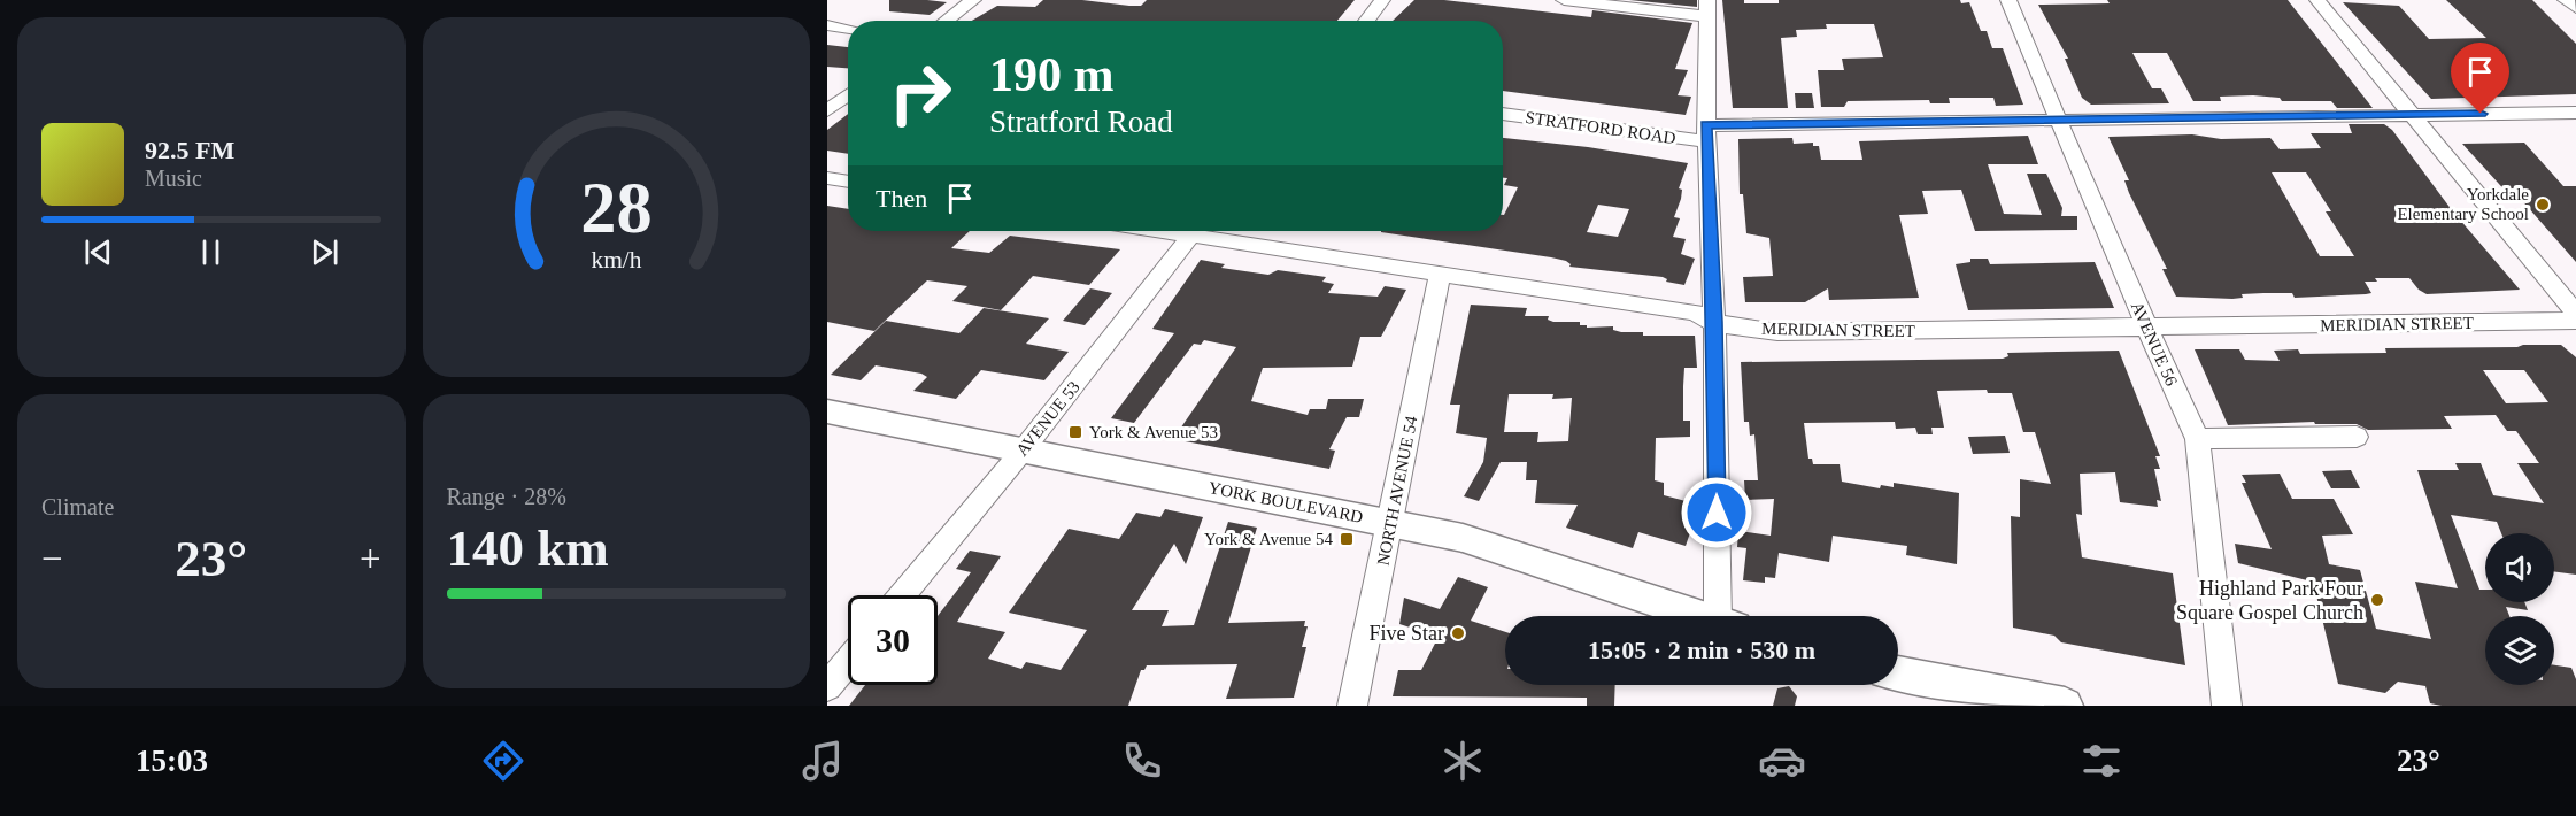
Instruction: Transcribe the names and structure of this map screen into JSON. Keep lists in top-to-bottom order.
{
  "streets": {
    "main road": ["YORK BOULEVARD"],
    "street": [
      "STRATFORD ROAD",
      "MERIDIAN STREET",
      "AVENUE 56",
      "AVENUE 53",
      "NORTH AVENUE 54"
    ]
  },
  "crossings": [
    ["STRATFORD ROAD", "AVENUE 56"],
    ["MERIDIAN STREET", "AVENUE 56"],
    ["MERIDIAN STREET", "NORTH AVENUE 54"],
    ["AVENUE 53", "YORK BOULEVARD"],
    ["NORTH AVENUE 54", "YORK BOULEVARD"]
  ],
  "places": {
    "other": ["Yorkdale Elementary School", "Highland Park Four Square Gospel Church", "Five Star"],
    "transit": ["York & Avenue 53", "York & Avenue 54"]
  },
  "page": {
    "turn": ["190 m", "Stratford Road"],
    "song": ["92.5 FM", "Music"],
    "then": "Then",
    "tile": [
      "Climate",
      ["Range · 28%", "140 km"]
    ],
    "heat": ["−", "23°", "+"],
    "limit": "30",
    "trip": "15:05 · 2 min · 530 m",
    "tabs": ["15:03", "23°"],
    "gauge": ["28", "km/h"]
  }
}
